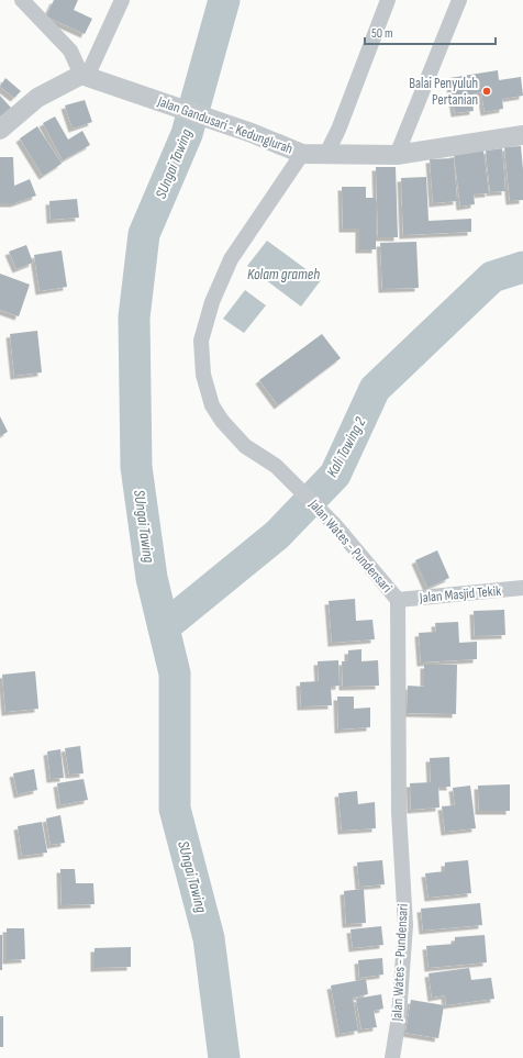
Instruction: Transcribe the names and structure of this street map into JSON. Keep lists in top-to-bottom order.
{
  "streets": {
    "street": ["Jalan Gandusari - Kedunglurah", "Jalan Wates - Pundensari", "Jalan Masjid Tekik"]
  },
  "crossings": [
    ["Jalan Gandusari - Kedunglurah", "Jalan Wates - Pundensari"],
    ["Jalan Wates - Pundensari", "Jalan Masjid Tekik"]
  ],
  "water": ["SUngai Tawing", "Kolam grameh", "Kali Tawing 2"],
  "places": ["Balai Penyuluh Pertanian"],
  "scale_bar": "50 m"
}
